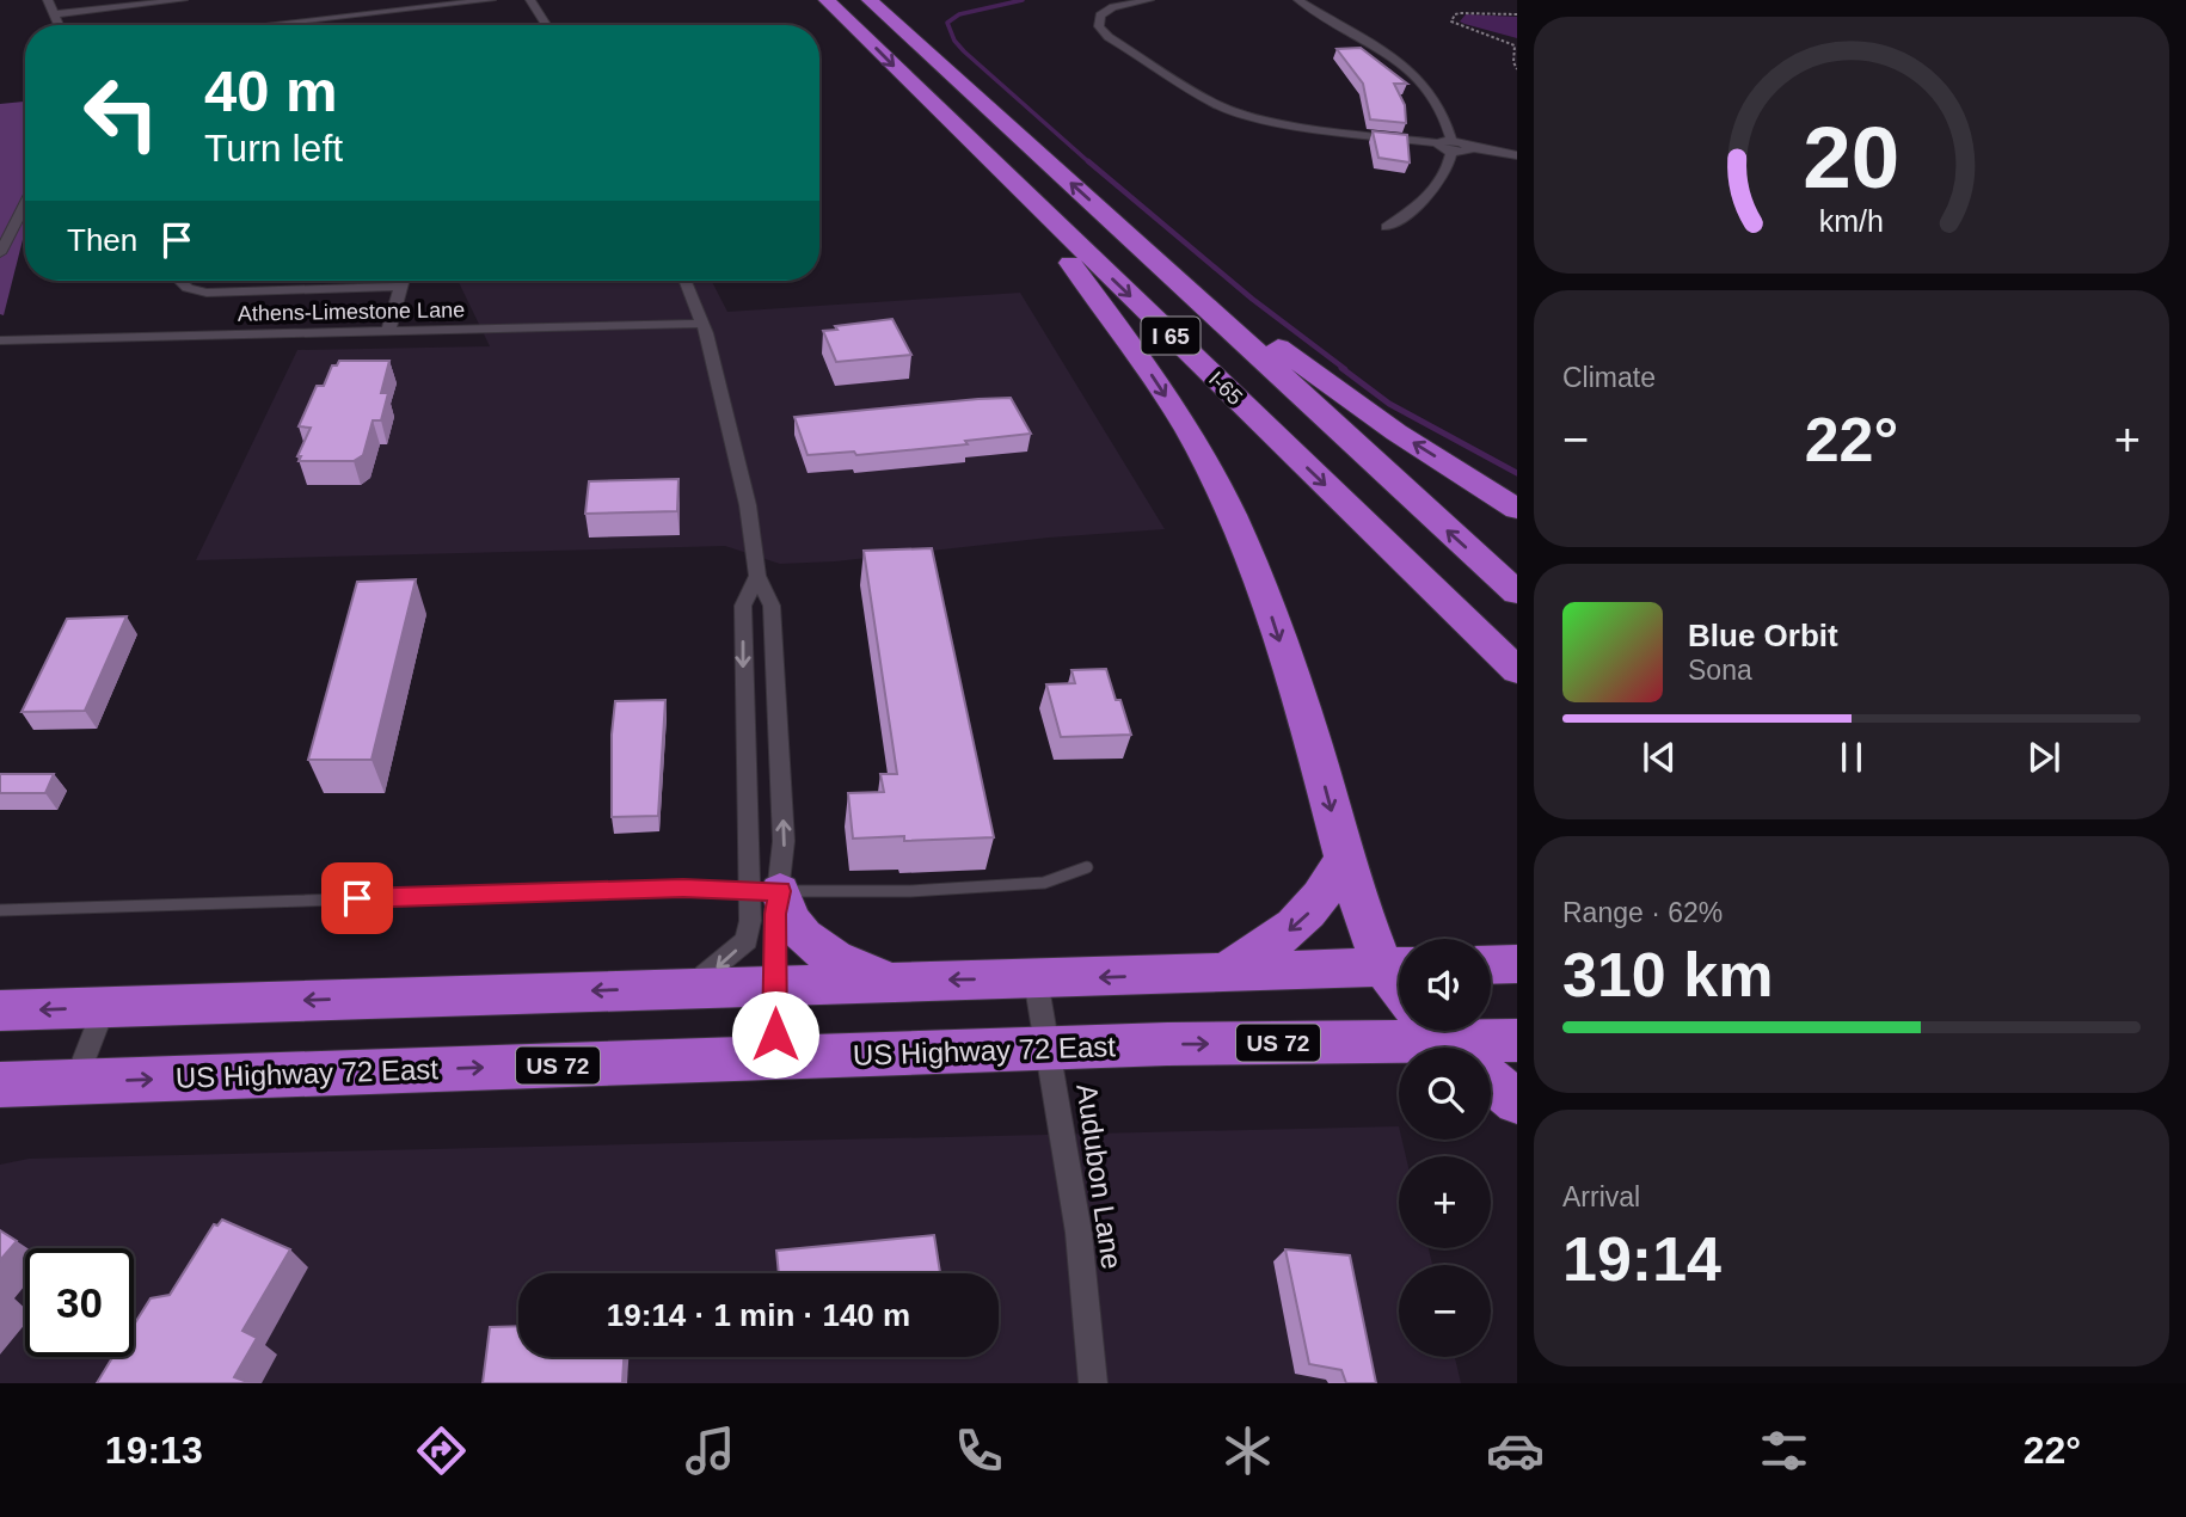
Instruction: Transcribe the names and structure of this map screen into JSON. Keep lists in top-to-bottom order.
{
  "streets": {
    "highway": [
      "I 65",
      "I-65",
      "US 72",
      "US Highway 72 East"
    ],
    "street": ["Athens-Limestone Lane", "Audubon Lane"]
  },
  "crossings": [
    ["US Highway 72 East", "Audubon Lane"]
  ],
  "page": {
    "turn": ["40 m", "Turn left"],
    "then": "Then",
    "tile": [
      "Climate",
      ["Range · 62%", "310 km"],
      ["Arrival", "19:14"]
    ],
    "heat": ["−", "22°", "+"],
    "song": ["Blue Orbit", "Sona"],
    "map_buttons": ["+", "−"],
    "limit": "30",
    "trip": "19:14 · 1 min · 140 m",
    "tabs": ["19:13", "22°"],
    "gauge": ["20", "km/h"]
  }
}
